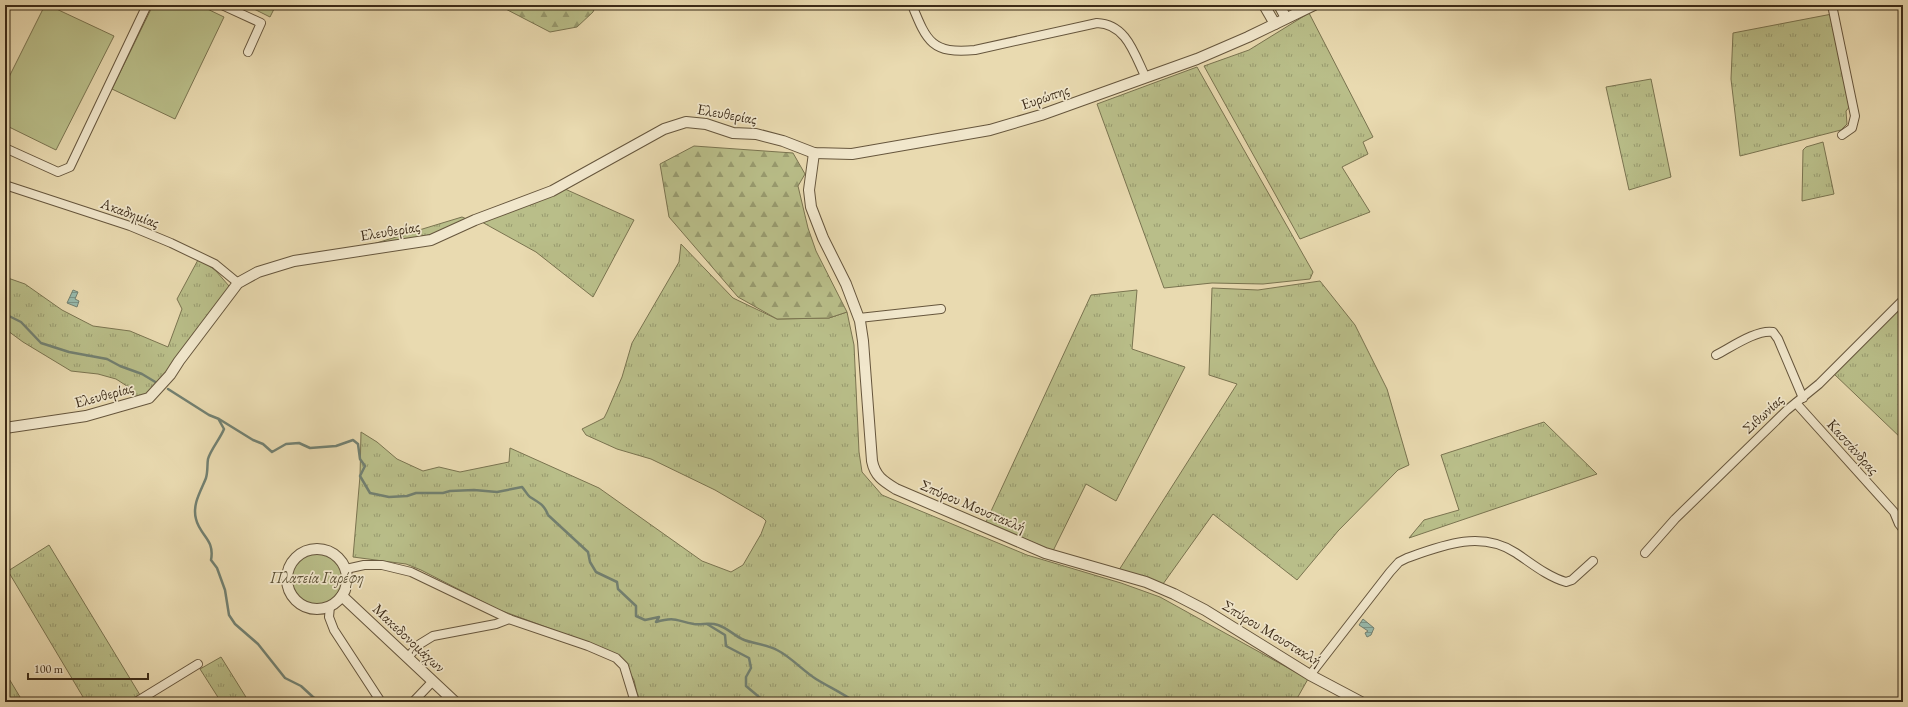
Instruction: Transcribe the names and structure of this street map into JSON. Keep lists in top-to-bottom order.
{
  "streets": {
    "street": [
      "Ευρώπης",
      "Ελευθερίας",
      "Ακαδημίας",
      "Σιθωνίας",
      "Κασσάνδρας",
      "Σπύρου Μουστακλή",
      "Μακεδονομάχων"
    ]
  },
  "crossings": [
    ["Ευρώπης", "Ελευθερίας"],
    ["Ευρώπης", "Σπύρου Μουστακλή"],
    ["Ελευθερίας", "Ακαδημίας"],
    ["Ελευθερίας", "Σπύρου Μουστακλή"],
    ["Σιθωνίας", "Κασσάνδρας"]
  ],
  "parks": ["Πλατεία Γαρέφη"],
  "scale_bar": "100 m"
}
